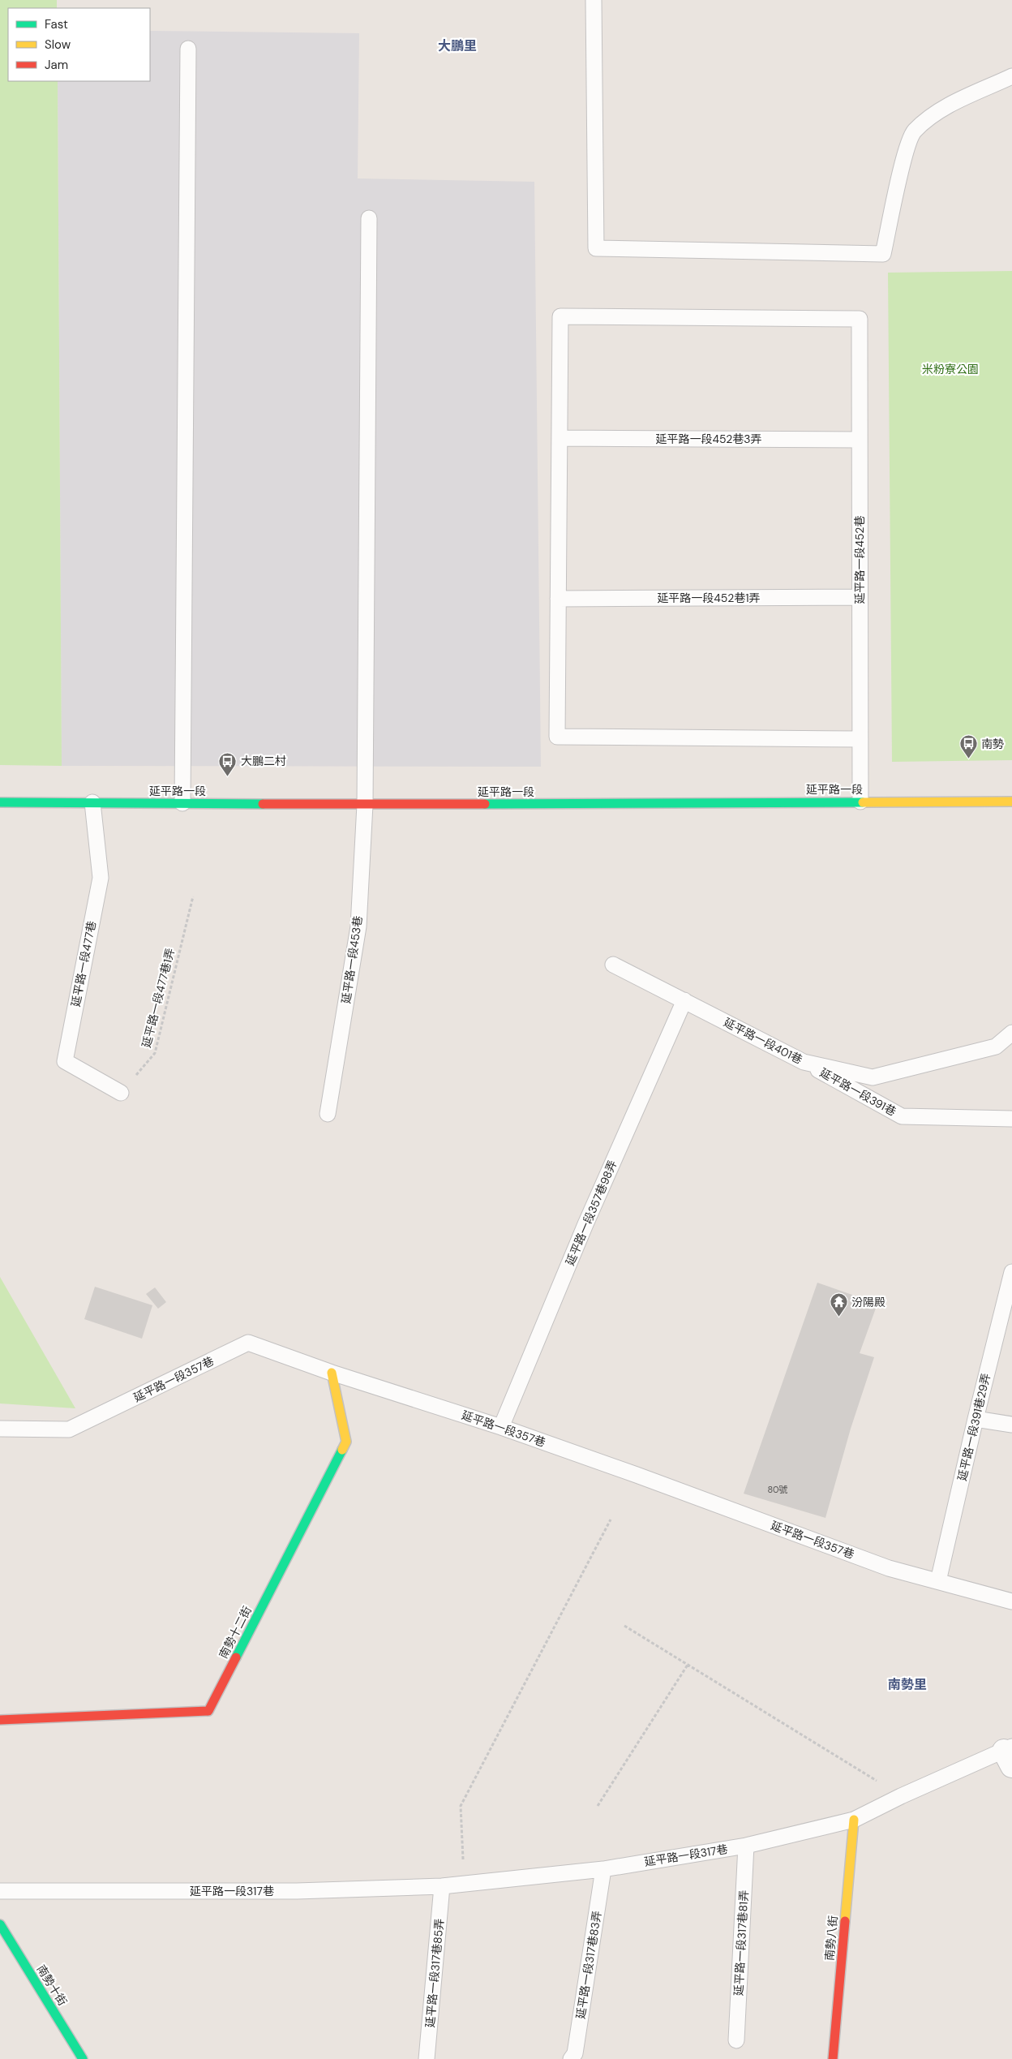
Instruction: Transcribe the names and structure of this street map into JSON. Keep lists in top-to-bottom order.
{
  "streets": {
    "street": [
      "延平路一段",
      "南勢十二街",
      "南勢八街",
      "南勢十街"
    ],
    "lane": [
      "延平路一段452巷3弄",
      "延平路一段452巷",
      "延平路一段452巷1弄",
      "延平路一段453巷",
      "延平路一段477巷",
      "延平路一段401巷",
      "延平路一段391巷",
      "延平路一段357巷98弄",
      "延平路一段357巷",
      "延平路一段391巷29弄",
      "延平路一段317巷",
      "延平路一段317巷81弄",
      "延平路一段317巷83弄",
      "延平路一段317巷85弄"
    ],
    "path": ["延平路一段477巷1弄"]
  },
  "crossings": [
    ["延平路一段452巷3弄", "延平路一段452巷"],
    ["延平路一段452巷", "延平路一段452巷1弄"],
    ["延平路一段452巷", "延平路一段"],
    ["延平路一段", "延平路一段453巷"],
    ["延平路一段", "延平路一段477巷"],
    ["延平路一段477巷", "延平路一段477巷1弄"],
    ["延平路一段401巷", "延平路一段391巷"],
    ["延平路一段401巷", "延平路一段357巷98弄"],
    ["延平路一段357巷98弄", "延平路一段357巷"],
    ["延平路一段357巷", "延平路一段391巷29弄"],
    ["延平路一段357巷", "南勢十二街"],
    ["延平路一段317巷", "南勢八街"],
    ["延平路一段317巷", "延平路一段317巷81弄"],
    ["延平路一段317巷", "延平路一段317巷83弄"],
    ["延平路一段317巷", "延平路一段317巷85弄"]
  ],
  "districts": ["大鵬里", "南勢里"],
  "parks": ["米粉寮公園"],
  "places": {
    "bus stop": ["南勢", "大鵬二村"],
    "temple": ["汾陽殿"]
  },
  "house_numbers": ["80號"],
  "legend": ["Fast", "Slow", "Jam"]
}
